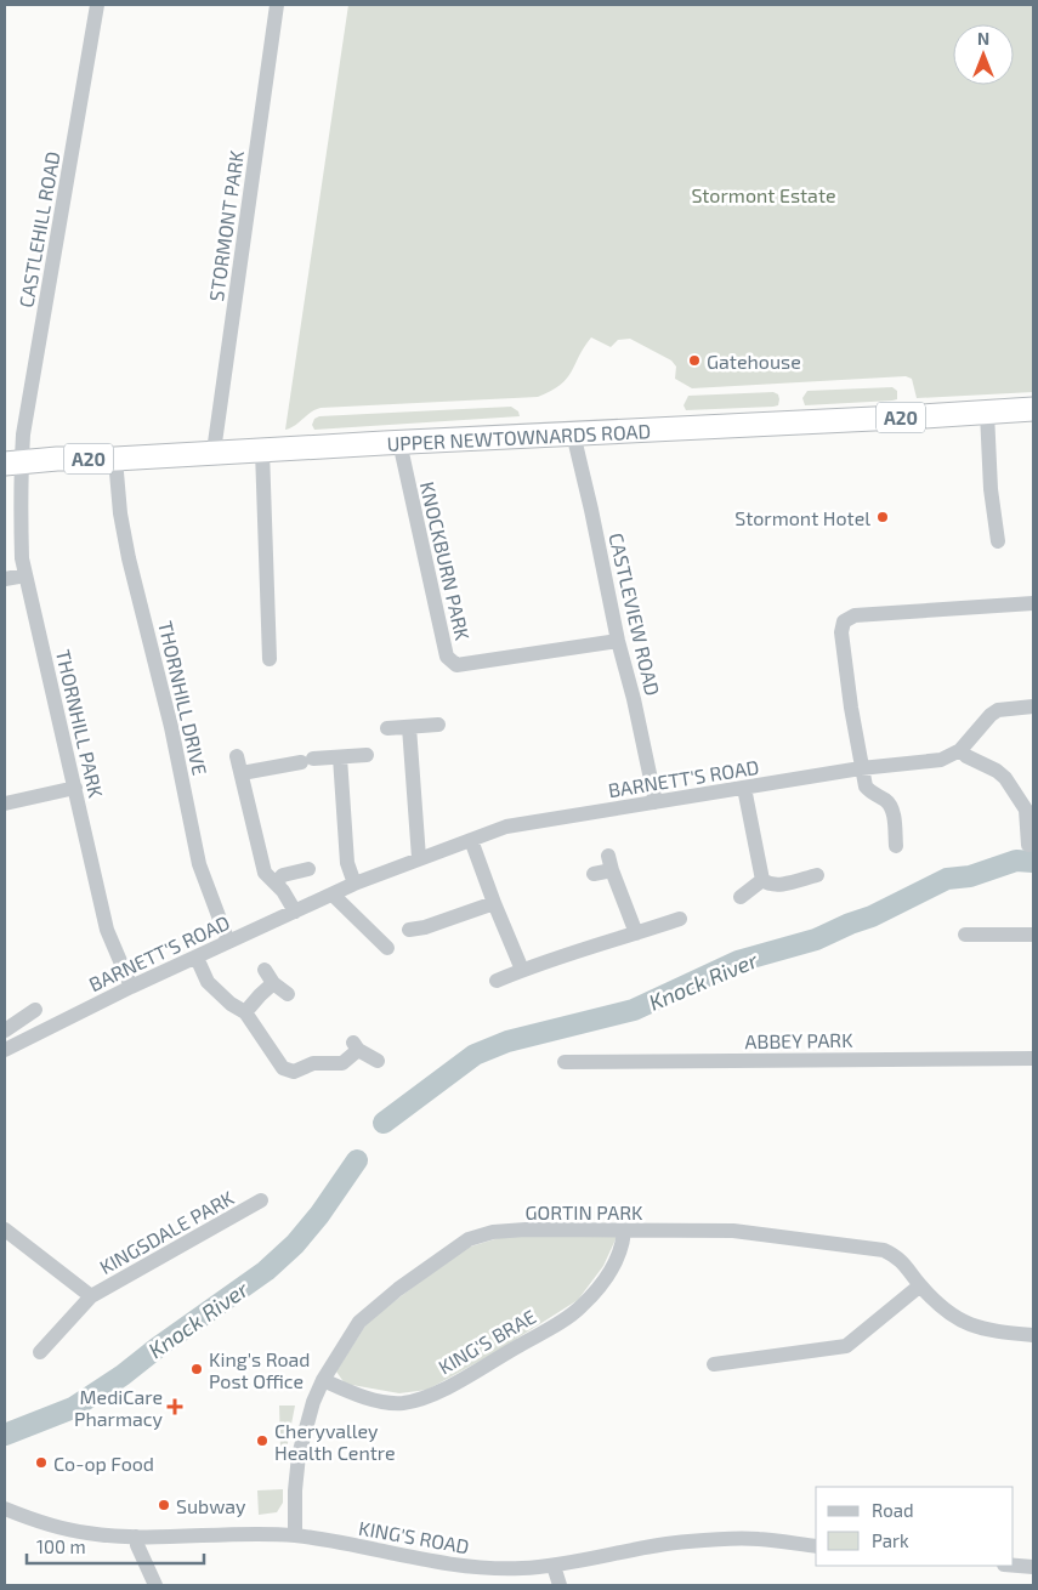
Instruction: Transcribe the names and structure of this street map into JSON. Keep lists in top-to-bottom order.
{
  "streets": {
    "highway": ["A20", "UPPER NEWTOWNARDS ROAD"],
    "street": [
      "STORMONT PARK",
      "CASTLEHILL ROAD",
      "KNOCKBURN PARK",
      "CASTLEVIEW ROAD",
      "THORNHILL DRIVE",
      "THORNHILL PARK",
      "BARNETT'S ROAD",
      "ABBEY PARK",
      "GORTIN PARK",
      "KINGSDALE PARK",
      "KING'S BRAE",
      "KING'S ROAD"
    ]
  },
  "crossings": [
    ["STORMONT PARK", "UPPER NEWTOWNARDS ROAD"],
    ["CASTLEHILL ROAD", "UPPER NEWTOWNARDS ROAD"],
    ["CASTLEHILL ROAD", "THORNHILL PARK"],
    ["UPPER NEWTOWNARDS ROAD", "KNOCKBURN PARK"],
    ["UPPER NEWTOWNARDS ROAD", "CASTLEVIEW ROAD"],
    ["UPPER NEWTOWNARDS ROAD", "THORNHILL DRIVE"],
    ["UPPER NEWTOWNARDS ROAD", "THORNHILL PARK"],
    ["KNOCKBURN PARK", "CASTLEVIEW ROAD"],
    ["CASTLEVIEW ROAD", "BARNETT'S ROAD"],
    ["THORNHILL DRIVE", "BARNETT'S ROAD"],
    ["THORNHILL PARK", "BARNETT'S ROAD"],
    ["GORTIN PARK", "KING'S BRAE"],
    ["GORTIN PARK", "KING'S ROAD"]
  ],
  "water": ["Knock River"],
  "parks": ["Stormont Estate"],
  "places": {
    "other": [
      "Gatehouse",
      "Stormont Hotel",
      "King's Road Post Office",
      "Cheryvalley Health Centre",
      "Co-op Food",
      "Subway"
    ],
    "health": ["MediCare Pharmacy"]
  },
  "legend": ["Road", "Park"],
  "scale_bar": "100 m",
  "north": "top"
}
